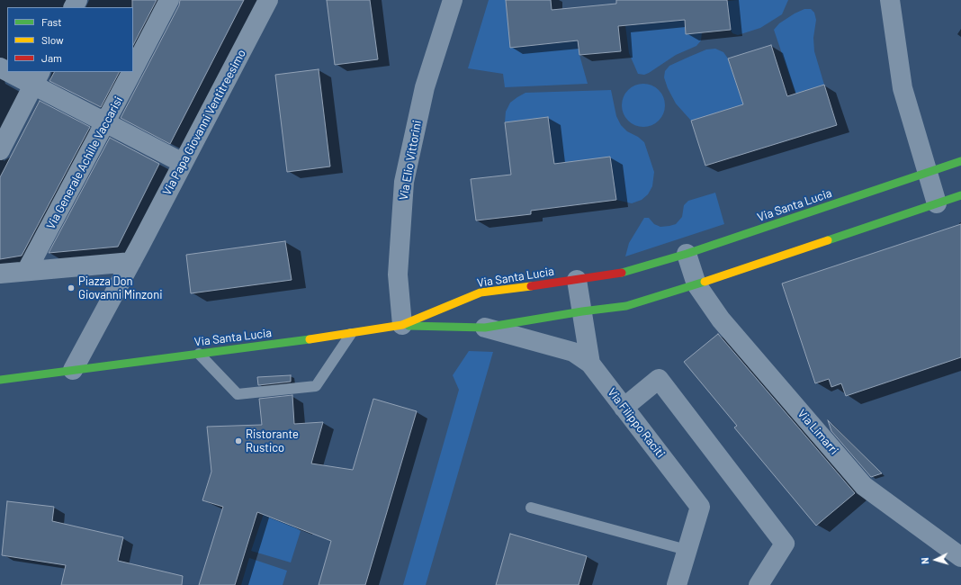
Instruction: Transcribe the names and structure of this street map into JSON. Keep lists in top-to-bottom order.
{
  "streets": {
    "main road": ["Via Santa Lucia"],
    "street": [
      "Via Papa Giovanni Ventitreesimo",
      "Via Elio Vittorini",
      "Via Generale Achille Vaccarisi",
      "Via Filippo Raciti",
      "Via Limarri"
    ]
  },
  "crossings": [
    ["Via Papa Giovanni Ventitreesimo", "Via Santa Lucia"],
    ["Via Elio Vittorini", "Via Santa Lucia"],
    ["Via Santa Lucia", "Via Limarri"]
  ],
  "places": ["Piazza Don Giovanni Minzoni", "Ristorante Rustico"],
  "legend": ["Fast", "Slow", "Jam"],
  "north": "left"
}
